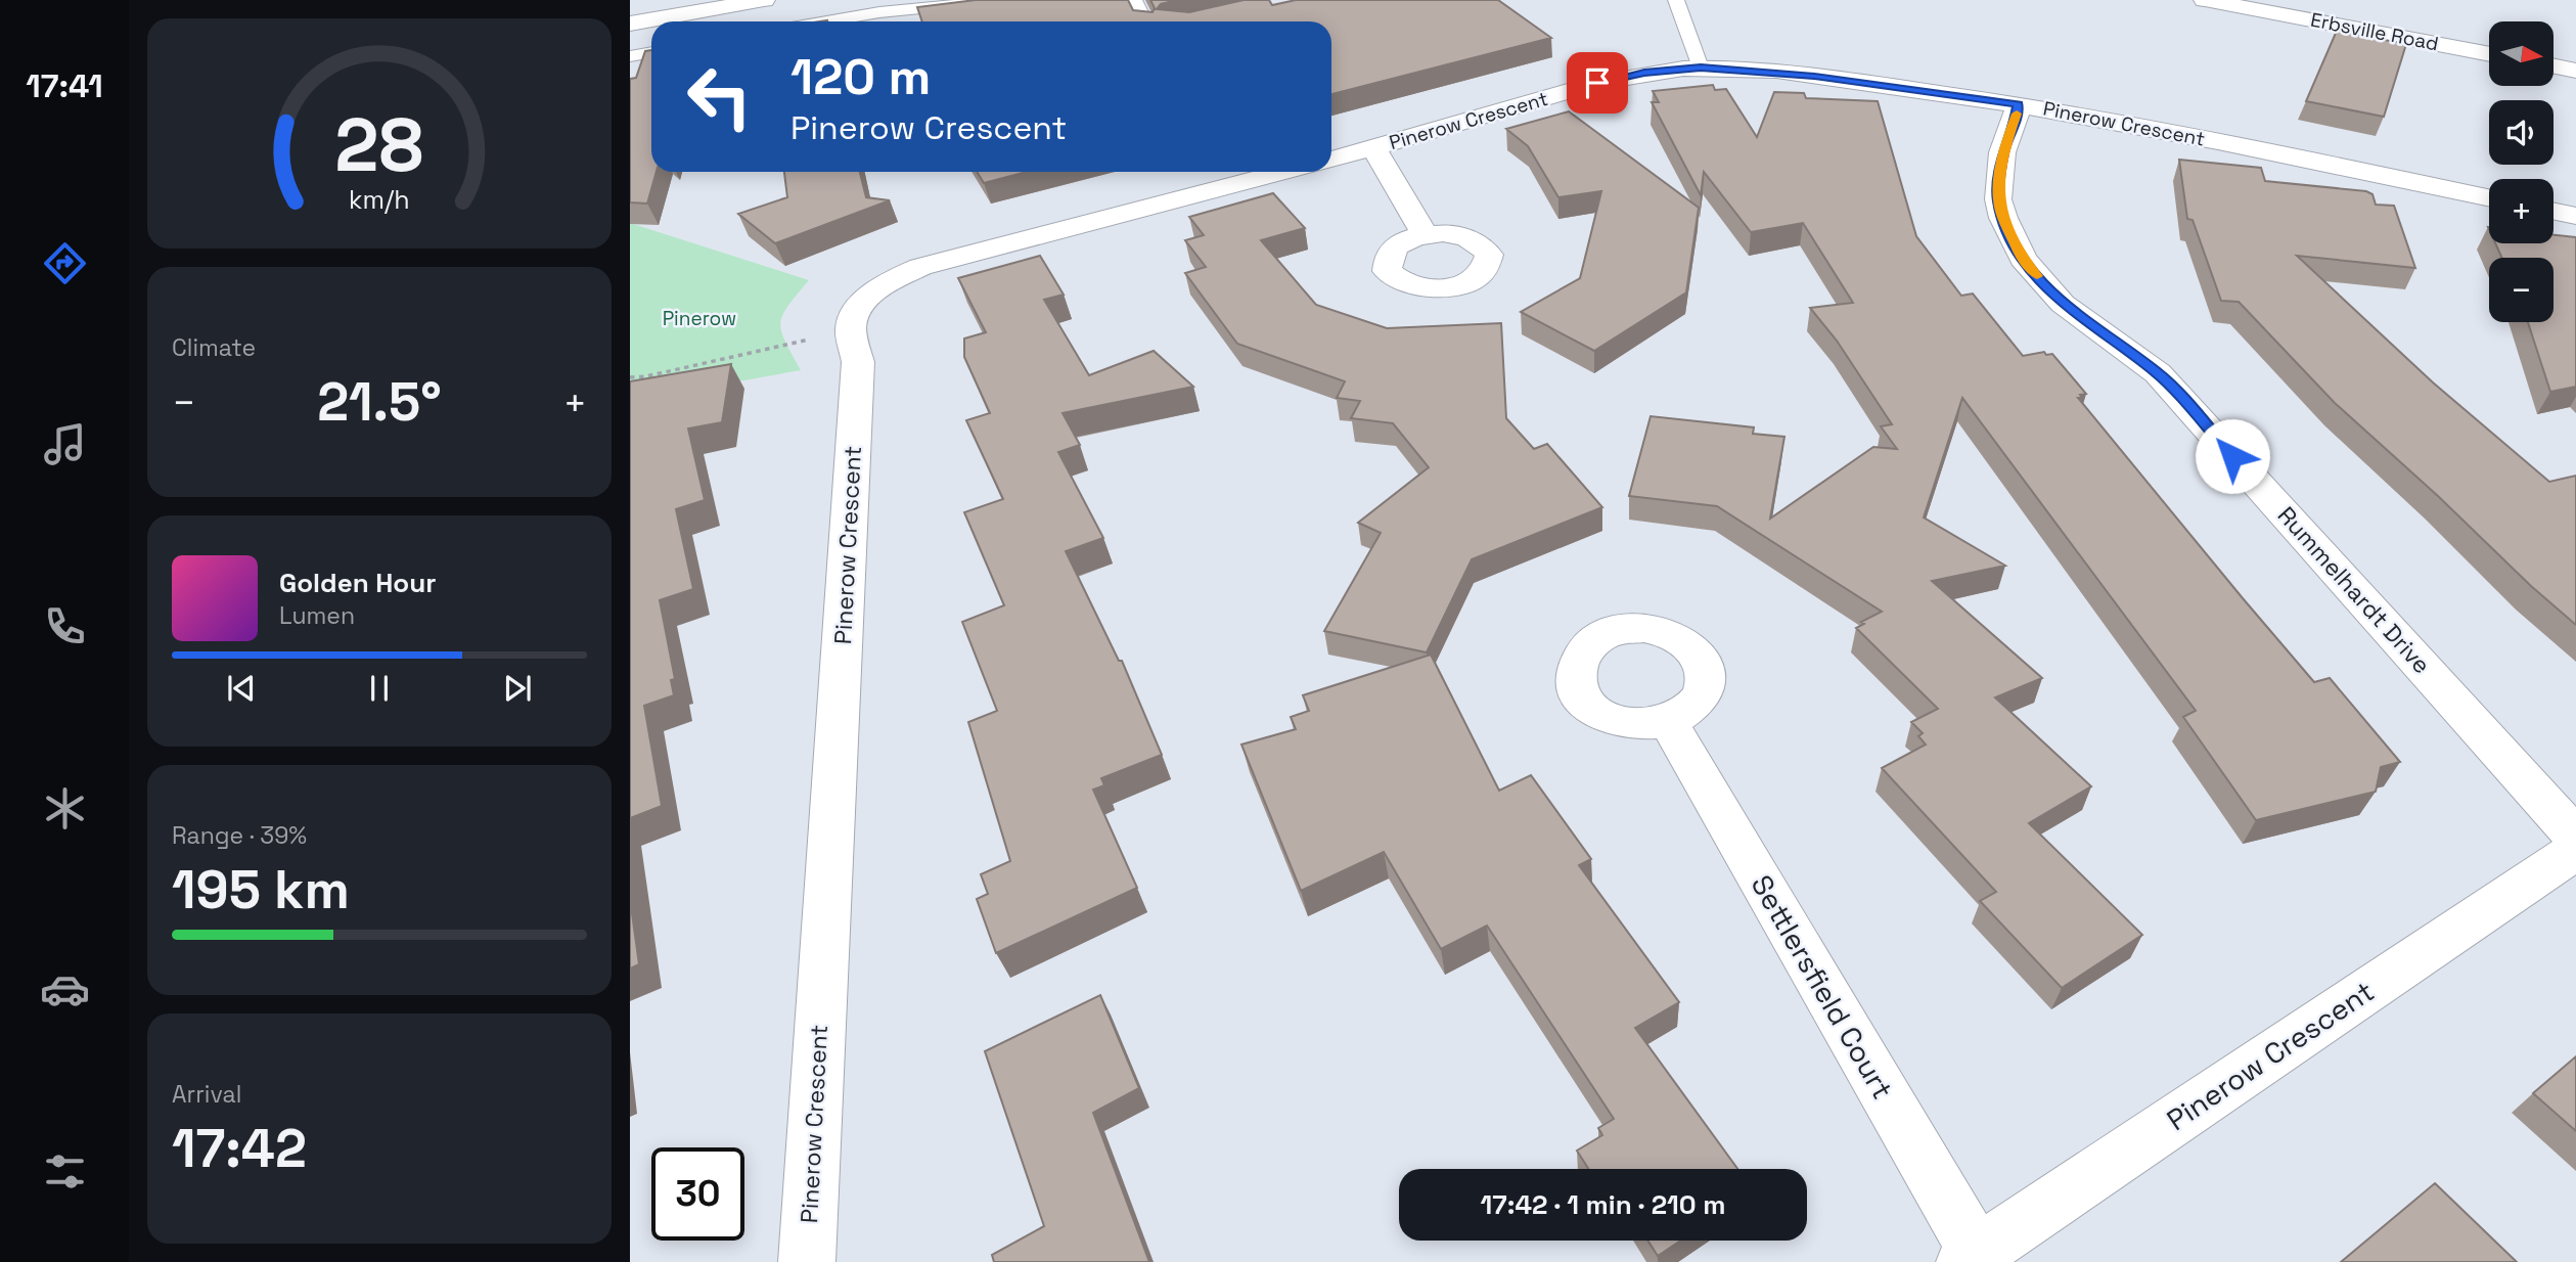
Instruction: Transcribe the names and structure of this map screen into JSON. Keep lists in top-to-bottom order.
{
  "streets": {
    "street": [
      "Erbsville Road",
      "Pinerow Crescent",
      "Rummelhardt Drive",
      "Settlersfield Court"
    ]
  },
  "crossings": [
    ["Pinerow Crescent", "Rummelhardt Drive"],
    ["Pinerow Crescent", "Settlersfield Court"]
  ],
  "parks": ["Pinerow"],
  "north": "right",
  "page": {
    "tabs": "17:41",
    "map_buttons": ["+", "−"],
    "turn": ["120 m", "Pinerow Crescent"],
    "tile": [
      "Climate",
      ["Range · 39%", "195 km"],
      ["Arrival", "17:42"]
    ],
    "heat": ["−", "21.5°", "+"],
    "song": ["Golden Hour", "Lumen"],
    "limit": "30",
    "trip": "17:42 · 1 min · 210 m",
    "gauge": ["28", "km/h"]
  }
}
